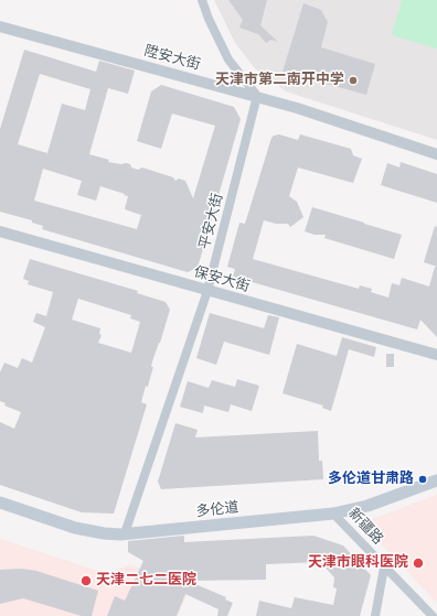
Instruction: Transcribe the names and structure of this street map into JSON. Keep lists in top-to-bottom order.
{
  "streets": {
    "main road": ["多伦道"],
    "street": [
      "陞安大街",
      "平安大街",
      "保安大街",
      "新疆路"
    ]
  },
  "crossings": [
    ["陞安大街", "平安大街"],
    ["平安大街", "保安大街"],
    ["平安大街", "多伦道"],
    ["多伦道", "新疆路"]
  ],
  "places": [
    "天津市第二南开中学",
    "多伦道甘肃路",
    "天津市眼科医院",
    "天津二七二医院"
  ]
}
